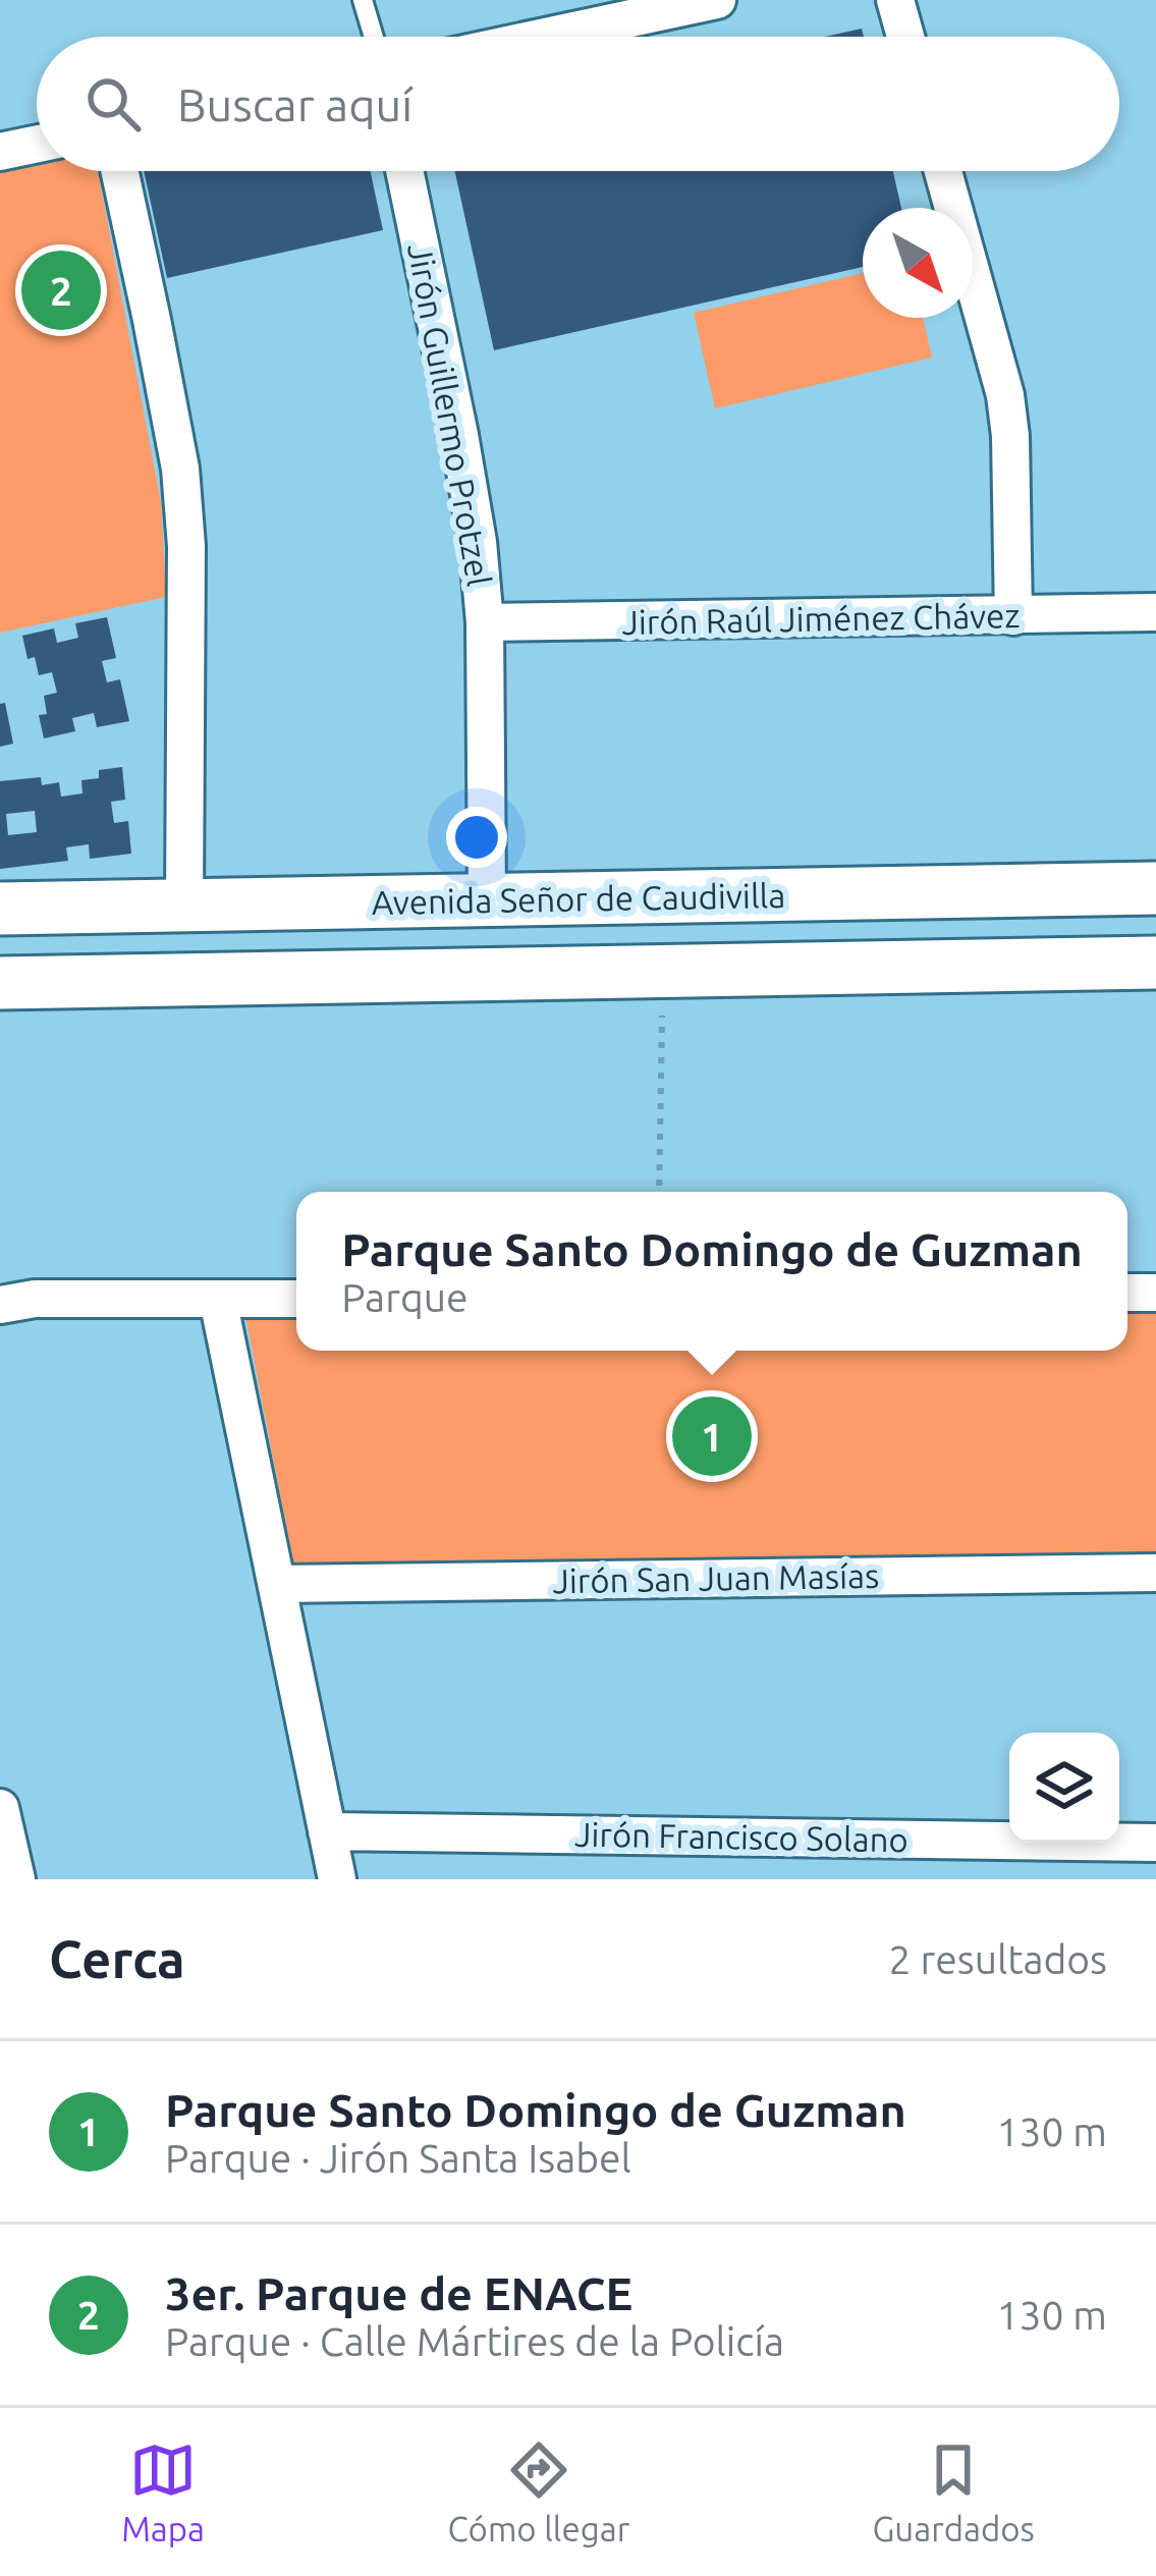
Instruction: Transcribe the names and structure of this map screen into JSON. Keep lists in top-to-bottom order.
{
  "streets": {
    "main road": ["Avenida Señor de Caudivilla"],
    "street": [
      "Jirón Guillermo Protzel",
      "Jirón Raúl Jiménez Chávez",
      "Jirón San Juan Masías",
      "Jirón Francisco Solano"
    ]
  },
  "crossings": [
    ["Jirón Guillermo Protzel", "Jirón Raúl Jiménez Chávez"],
    ["Jirón Guillermo Protzel", "Avenida Señor de Caudivilla"]
  ],
  "north": "bottom right",
  "page": {
    "search": "Buscar aquí",
    "pins": ["2", "1"],
    "popup": ["Parque Santo Domingo de Guzman", "Parque"],
    "heading": ["Cerca", "2 resultados"],
    "list": [
      {
        "mark": "1",
        "name": "Parque Santo Domingo de Guzman",
        "note": "Parque · Jirón Santa Isabel",
        "value": "130 m"
      },
      {
        "mark": "2",
        "name": "3er. Parque de ENACE",
        "note": "Parque · Calle Mártires de la Policía",
        "value": "130 m"
      }
    ],
    "nav": ["Mapa", "Cómo llegar", "Guardados"]
  }
}
